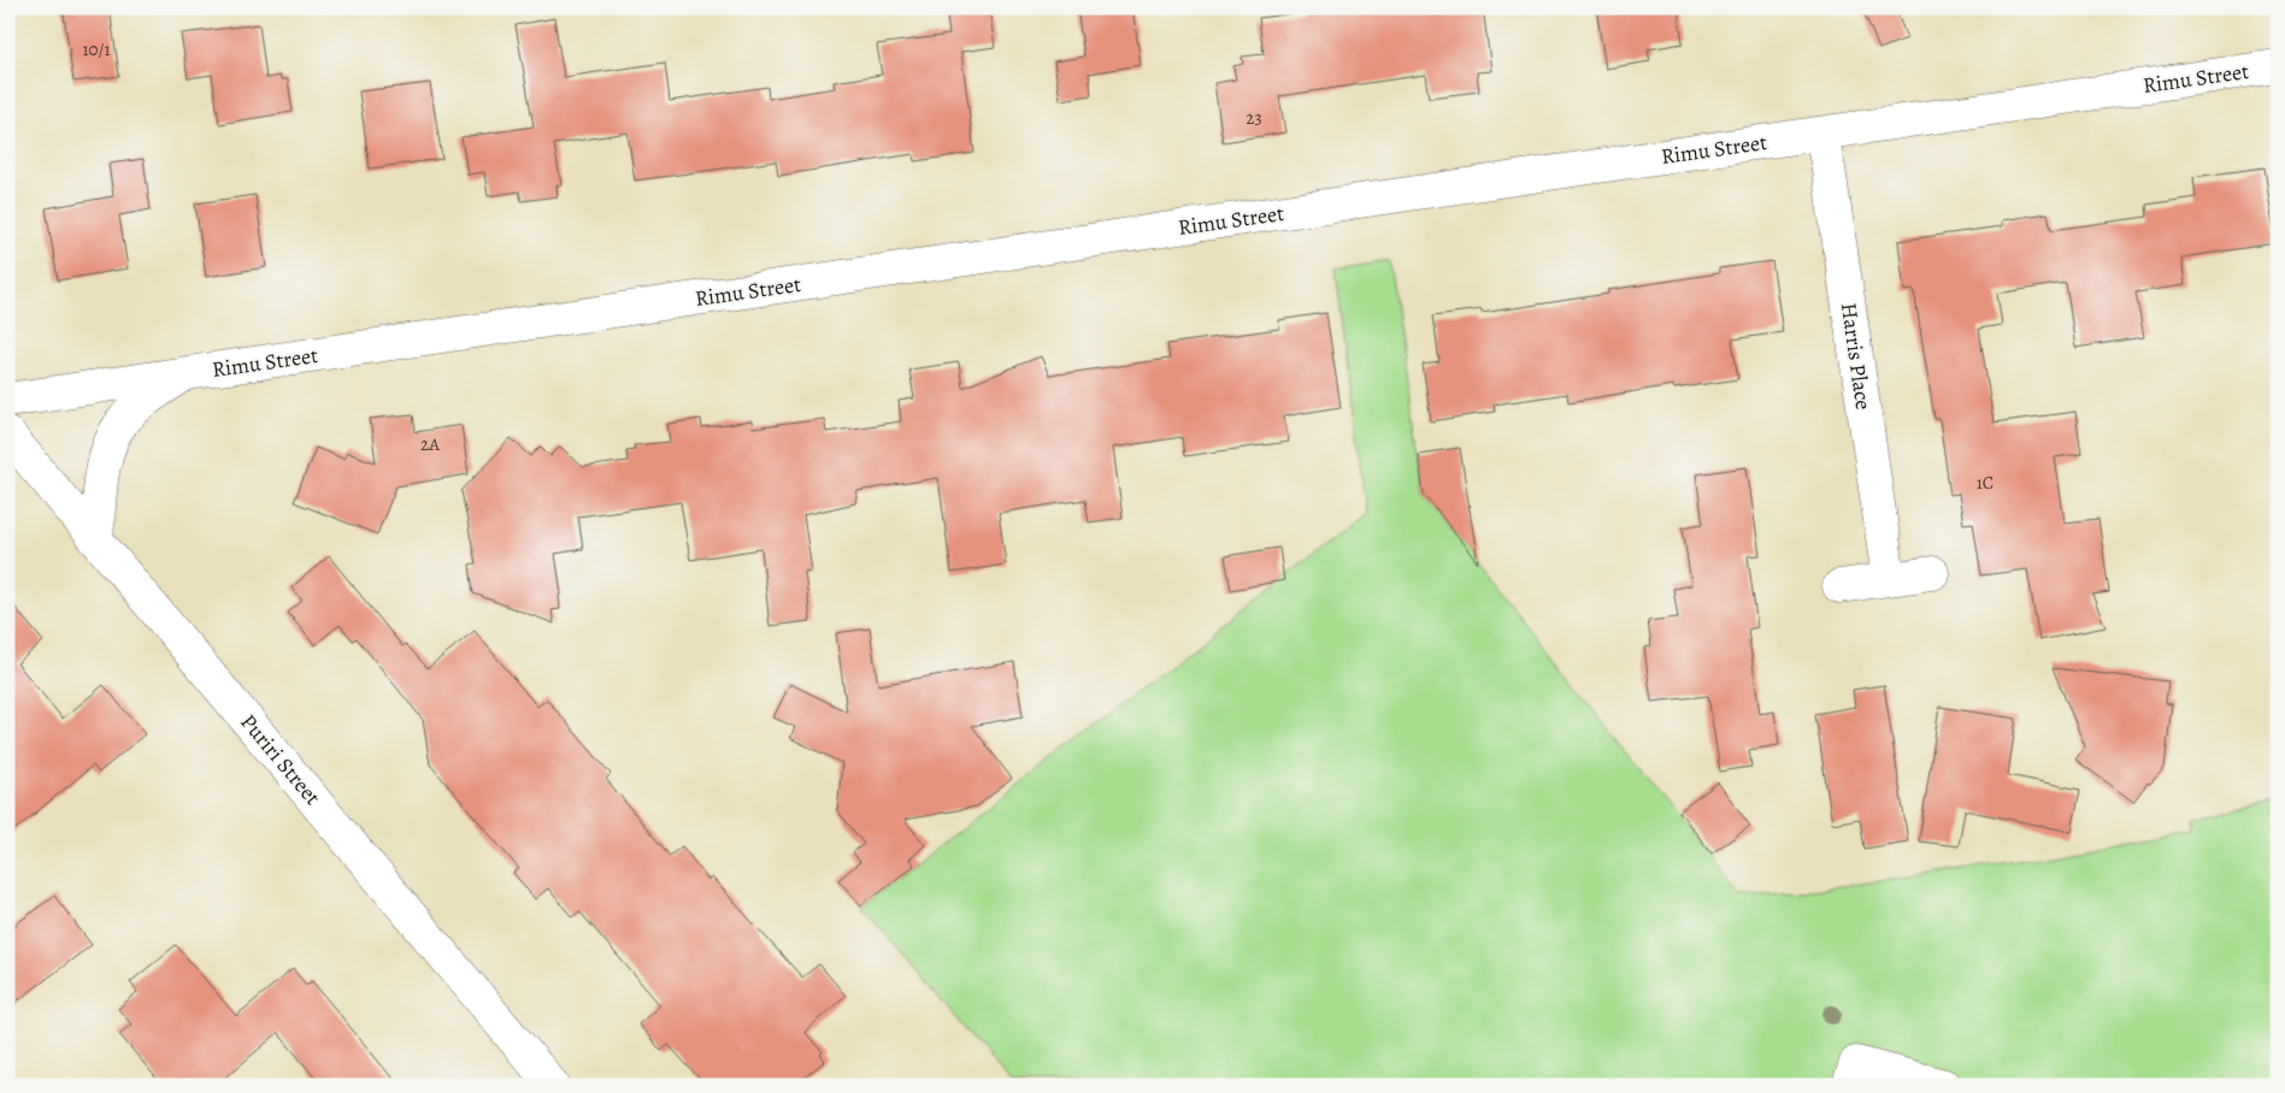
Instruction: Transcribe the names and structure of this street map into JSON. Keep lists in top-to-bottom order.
{
  "streets": {
    "street": ["Rimu Street", "Harris Place", "Puriri Street"]
  },
  "crossings": [
    ["Rimu Street", "Harris Place"],
    ["Rimu Street", "Puriri Street"]
  ],
  "house_numbers": [
    "10/1",
    "23",
    "2A",
    "1C"
  ]
}
